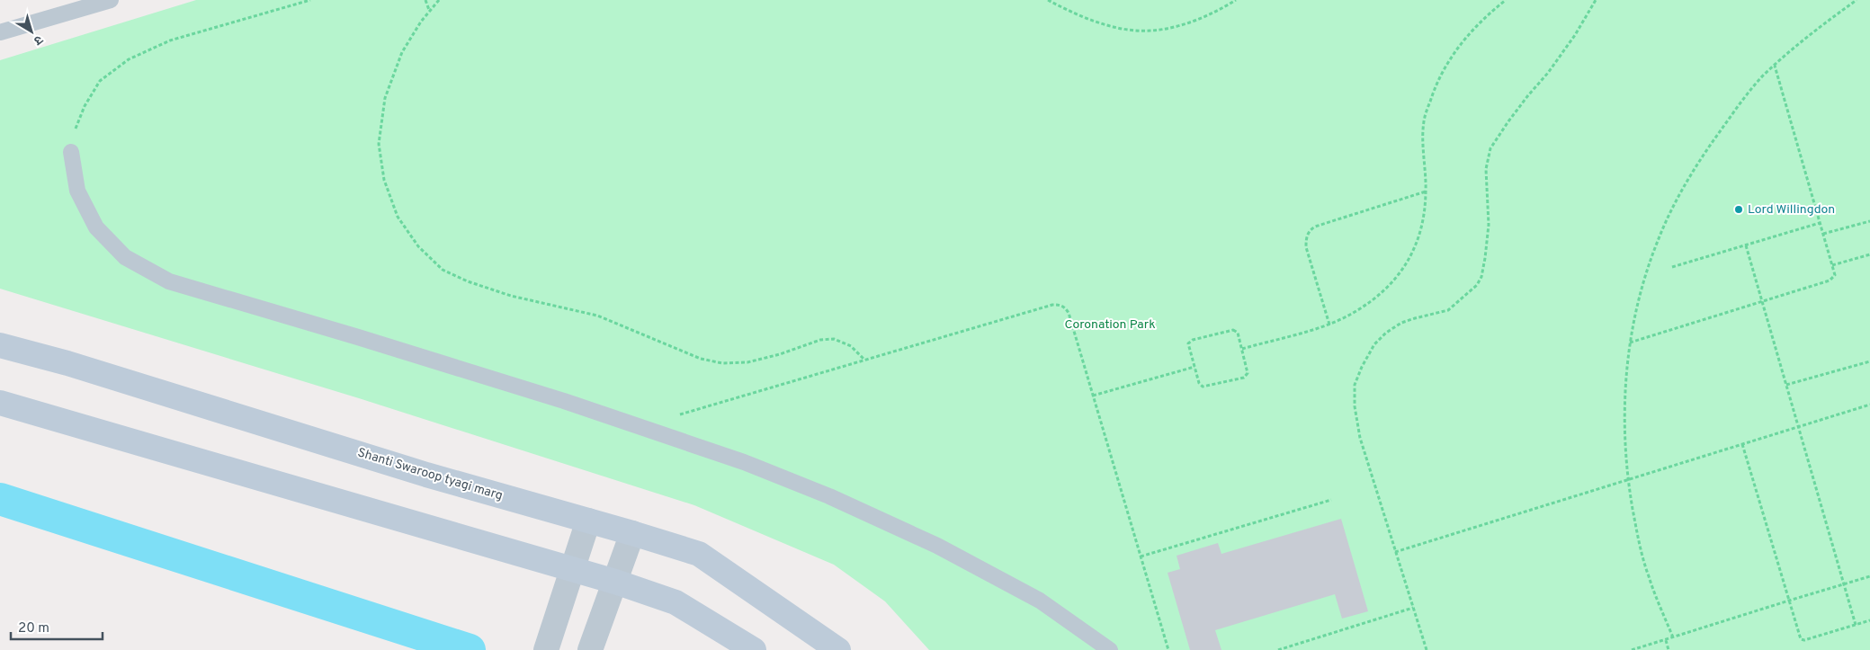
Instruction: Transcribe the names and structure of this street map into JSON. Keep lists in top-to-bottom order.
{
  "streets": {
    "main road": ["Shanti Swaroop tyagi marg"]
  },
  "parks": ["Coronation Park"],
  "places": ["Lord Willingdon"],
  "scale_bar": "20 m",
  "north": "bottom right"
}
